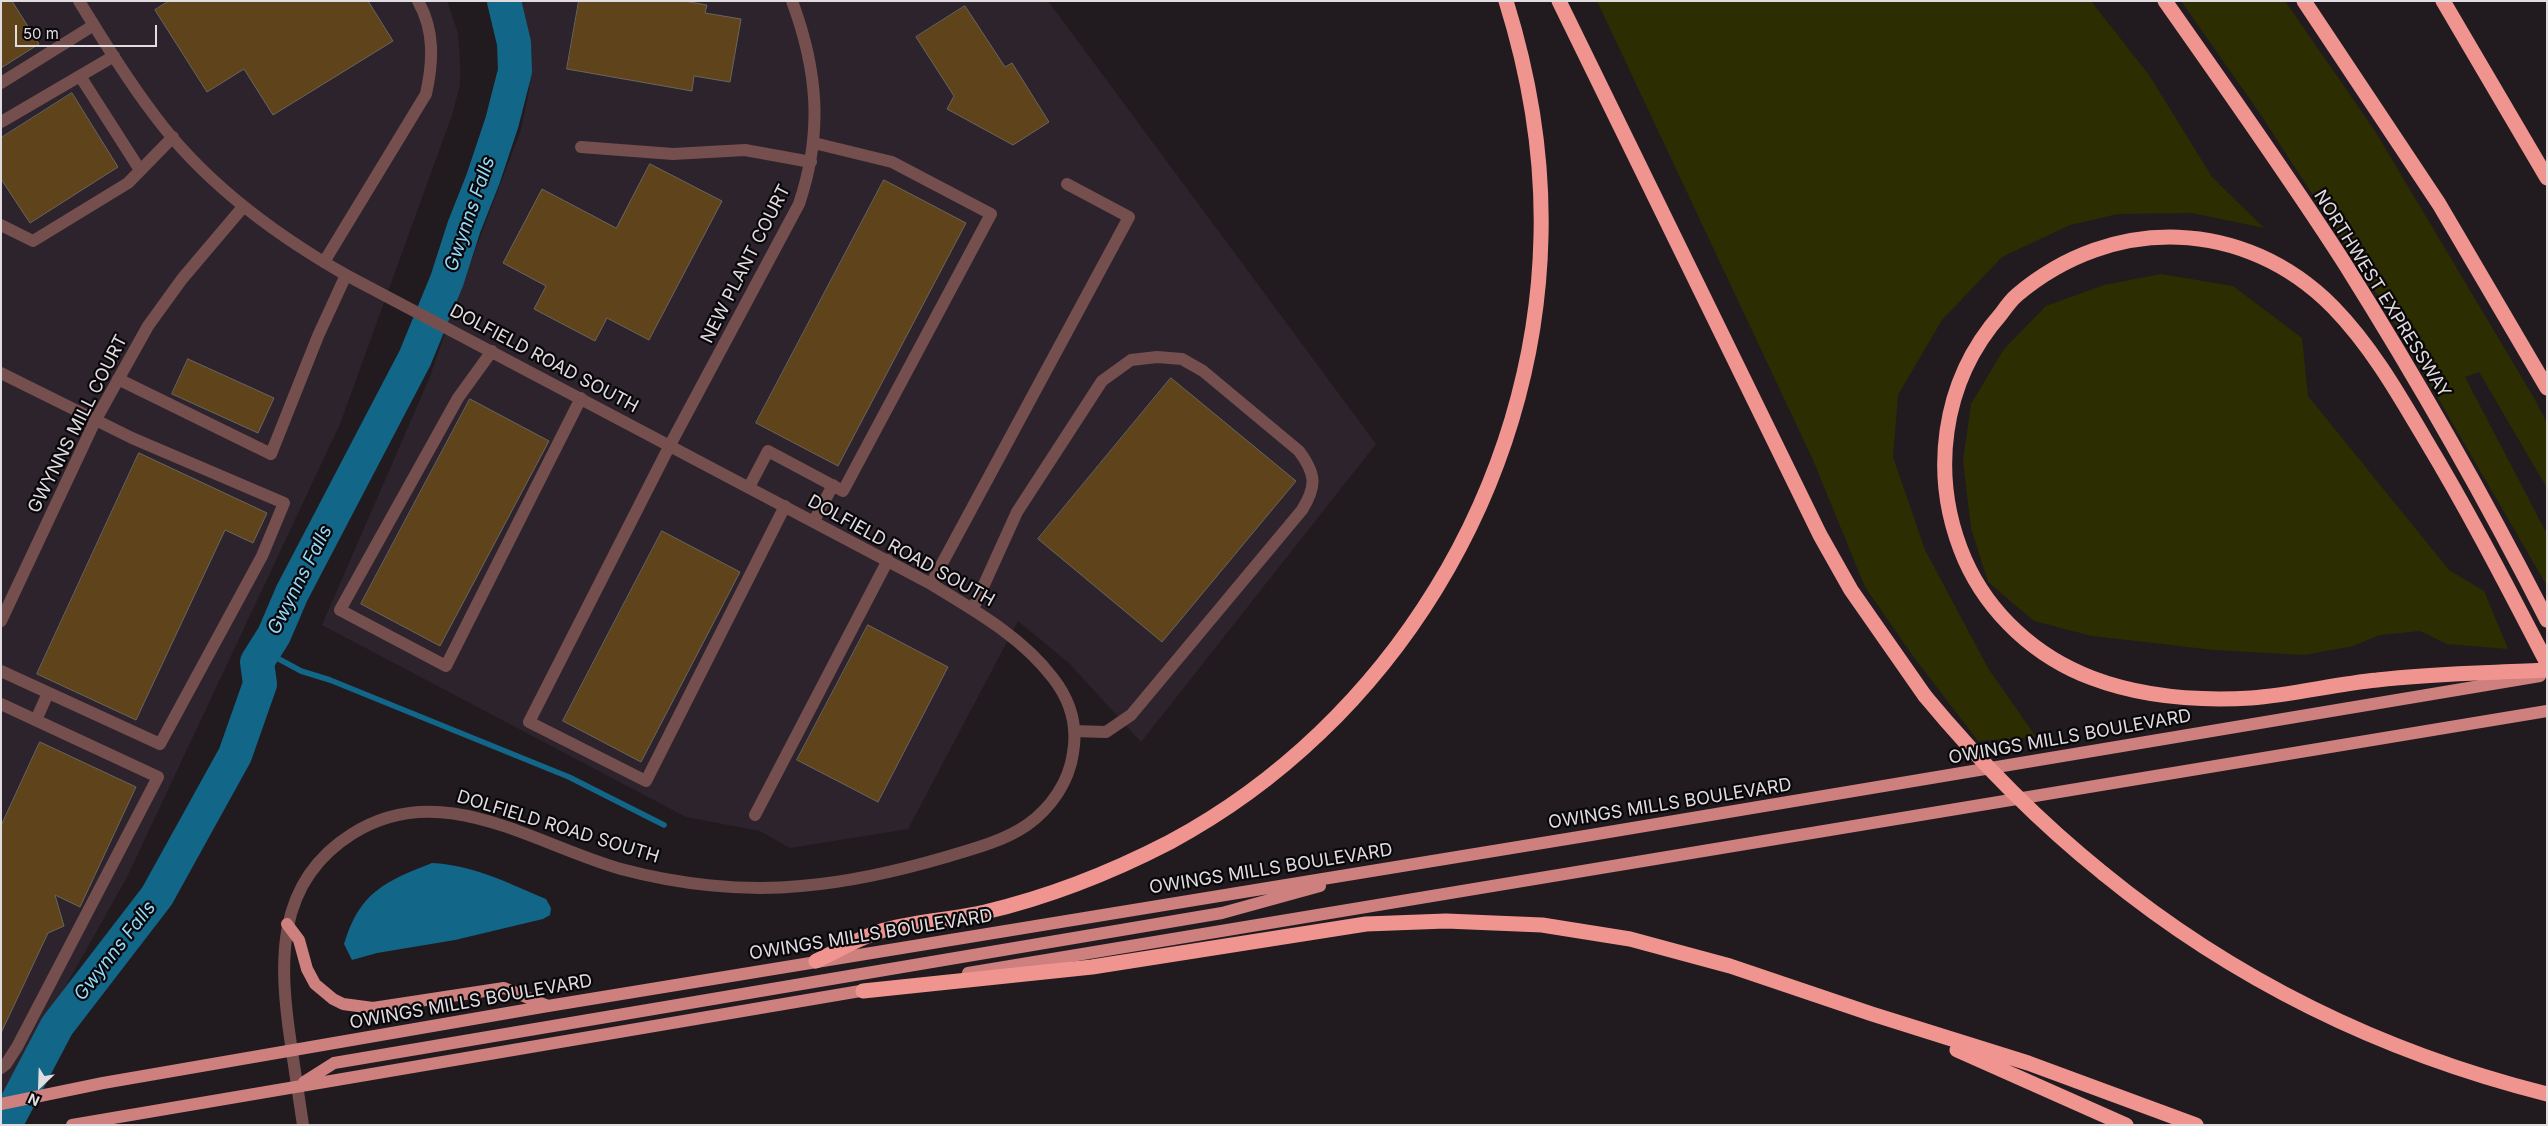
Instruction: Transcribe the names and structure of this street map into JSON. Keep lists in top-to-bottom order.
{
  "streets": {
    "highway": ["NORTHWEST EXPRESSWAY"],
    "main road": ["OWINGS MILLS BOULEVARD"],
    "street": ["NEW PLANT COURT", "DOLFIELD ROAD SOUTH", "GWYNNS MILL COURT"]
  },
  "crossings": [
    ["NEW PLANT COURT", "DOLFIELD ROAD SOUTH"],
    ["DOLFIELD ROAD SOUTH", "GWYNNS MILL COURT"],
    ["DOLFIELD ROAD SOUTH", "OWINGS MILLS BOULEVARD"]
  ],
  "water": ["Gwynns Falls"],
  "scale_bar": "50 m",
  "north": "bottom left"
}
